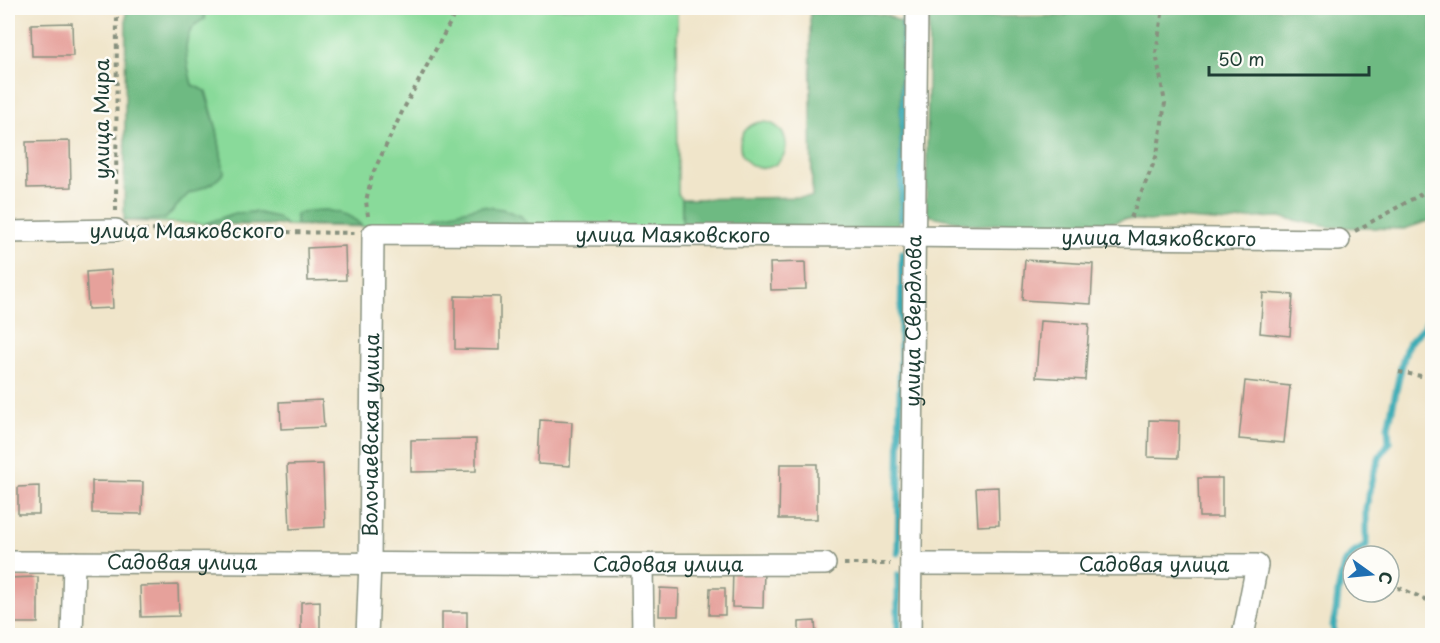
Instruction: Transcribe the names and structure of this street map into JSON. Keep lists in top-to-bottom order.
{
  "streets": {
    "street": [
      "улица Маяковского",
      "улица Свердлова",
      "Волочаевская улица",
      "Садовая улица"
    ],
    "path": ["улица Мира"]
  },
  "crossings": [
    ["улица Мира", "улица Маяковского"],
    ["улица Маяковского", "улица Свердлова"],
    ["улица Маяковского", "Волочаевская улица"],
    ["улица Свердлова", "Садовая улица"],
    ["Волочаевская улица", "Садовая улица"]
  ],
  "scale_bar": "50 m",
  "north": "right"
}
